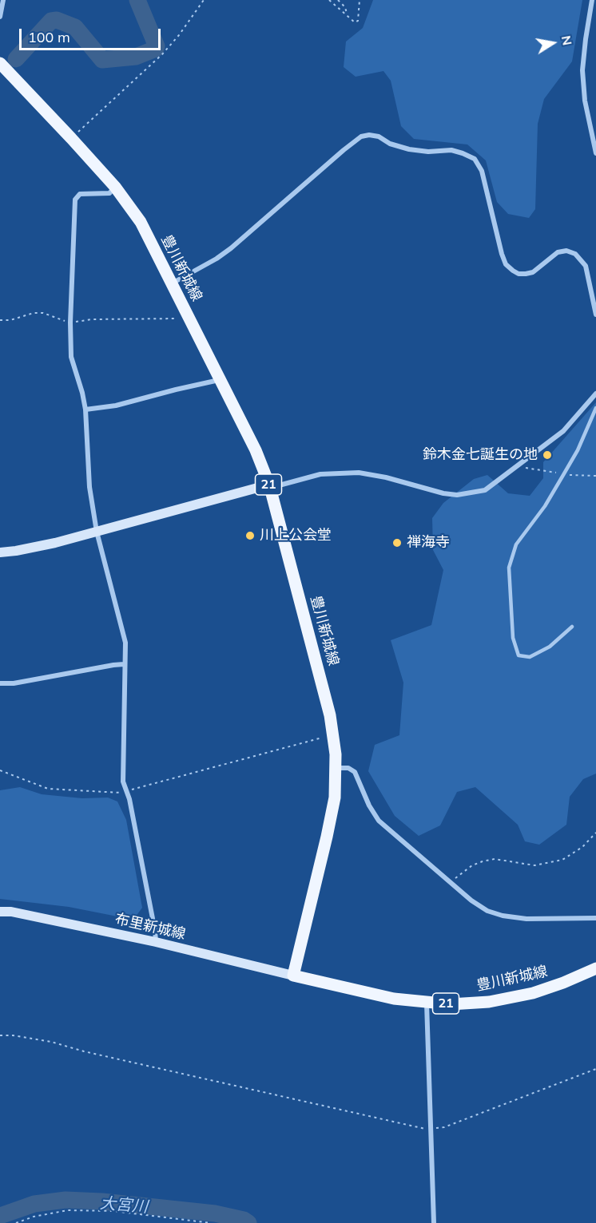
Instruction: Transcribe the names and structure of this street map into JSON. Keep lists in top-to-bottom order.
{
  "streets": {
    "main road": ["豊川新城線", "21", "布里新城線"]
  },
  "crossings": [
    ["豊川新城線", "布里新城線"]
  ],
  "water": ["大宮川"],
  "places": ["鈴木金七誕生の地", "川上公会堂", "禅海寺"],
  "scale_bar": "100 m",
  "north": "right"
}
